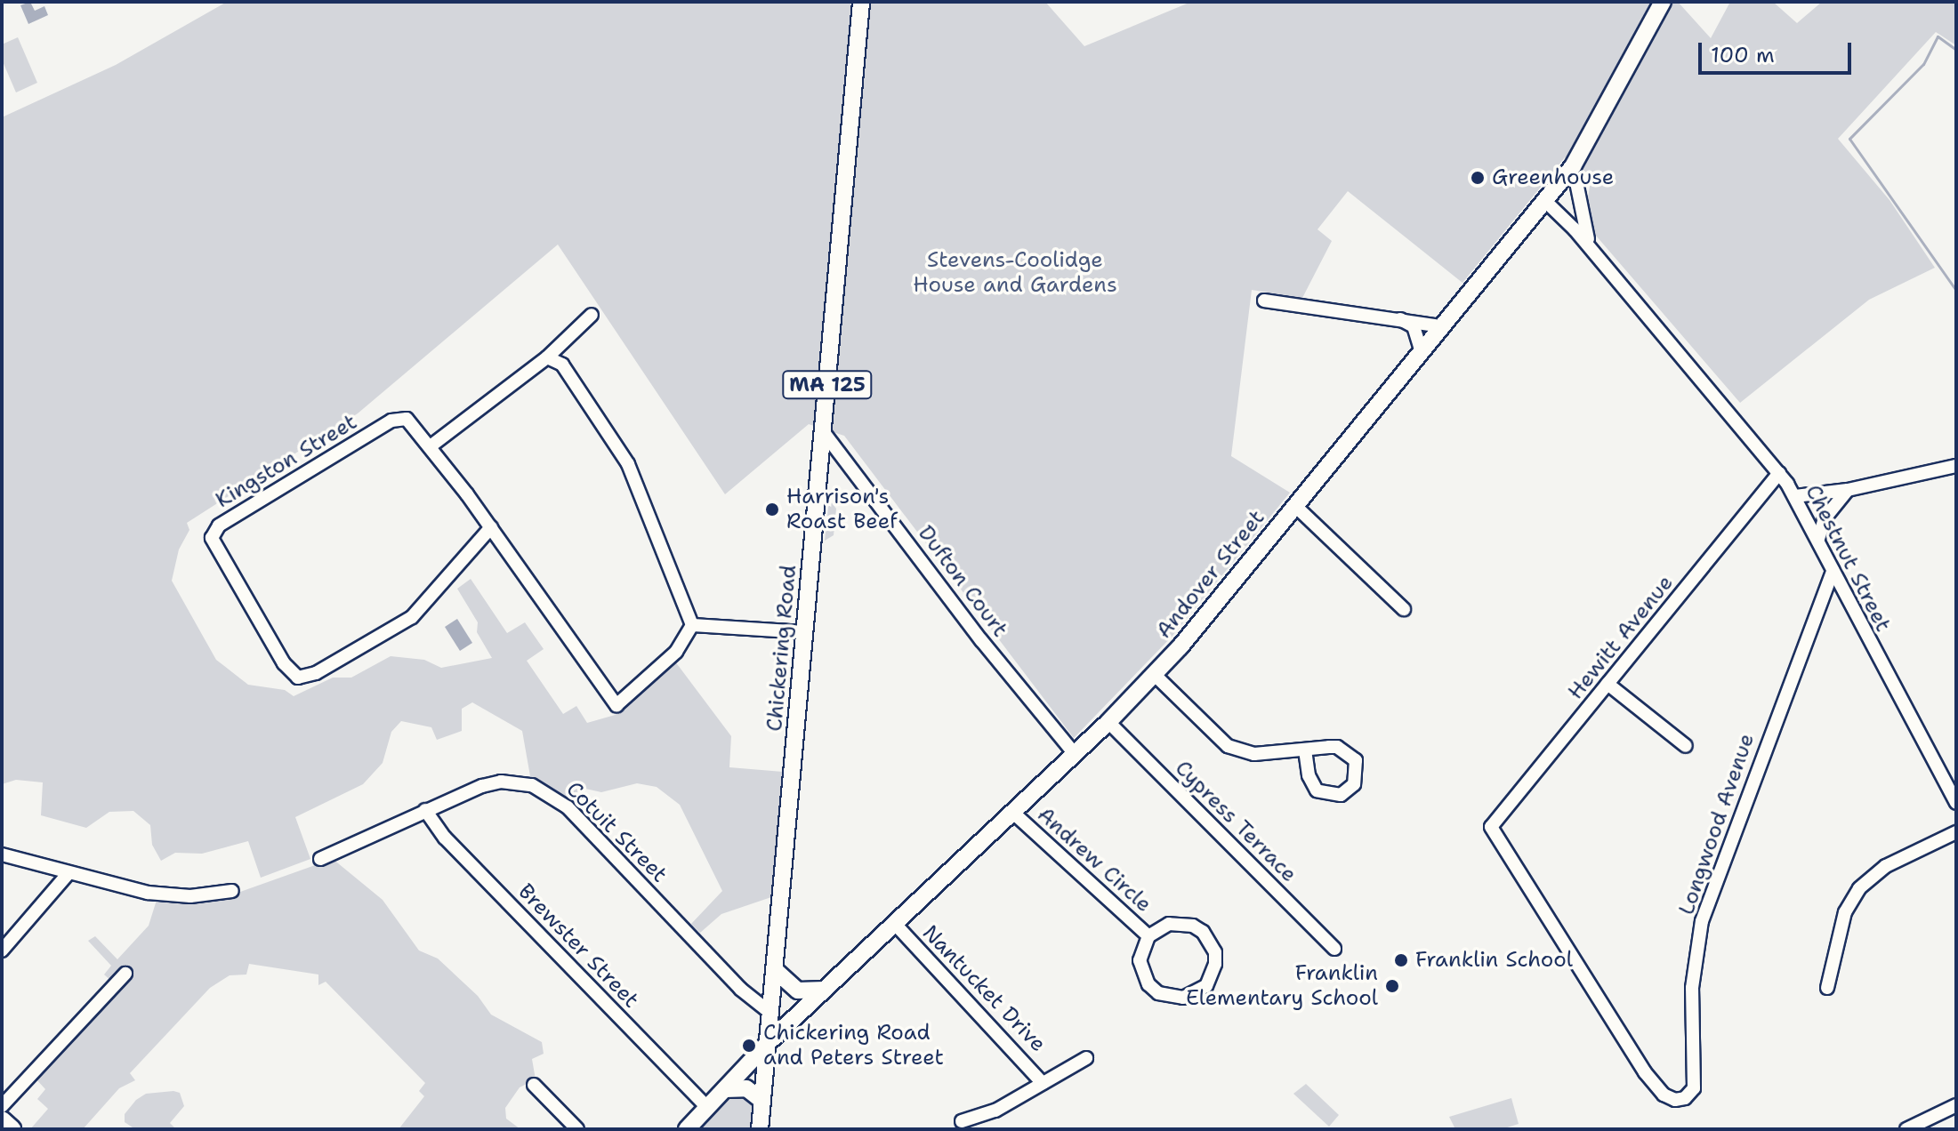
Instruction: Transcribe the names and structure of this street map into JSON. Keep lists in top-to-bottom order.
{
  "streets": {
    "main road": ["MA 125", "Andover Street", "Chickering Road"],
    "street": [
      "Kingston Street",
      "Chestnut Street",
      "Dufton Court",
      "Hewitt Avenue",
      "Cypress Terrace",
      "Longwood Avenue",
      "Cotuit Street",
      "Andrew Circle",
      "Brewster Street",
      "Nantucket Drive"
    ]
  },
  "crossings": [
    ["MA 125", "Andover Street"],
    ["MA 125", "Chickering Road"],
    ["Chestnut Street", "Andover Street"],
    ["Chestnut Street", "Hewitt Avenue"],
    ["Chestnut Street", "Longwood Avenue"],
    ["Andover Street", "Dufton Court"],
    ["Andover Street", "Chickering Road"],
    ["Andover Street", "Cypress Terrace"],
    ["Andover Street", "Andrew Circle"],
    ["Andover Street", "Brewster Street"],
    ["Andover Street", "Nantucket Drive"],
    ["Dufton Court", "Chickering Road"],
    ["Hewitt Avenue", "Longwood Avenue"],
    ["Chickering Road", "Cotuit Street"],
    ["Cotuit Street", "Brewster Street"]
  ],
  "parks": ["Stevens-Coolidge House and Gardens"],
  "places": [
    "Greenhouse",
    "Harrison's Roast Beef",
    "Franklin School",
    "Franklin Elementary School",
    "Chickering Road and Peters Street"
  ],
  "scale_bar": "100 m"
}
